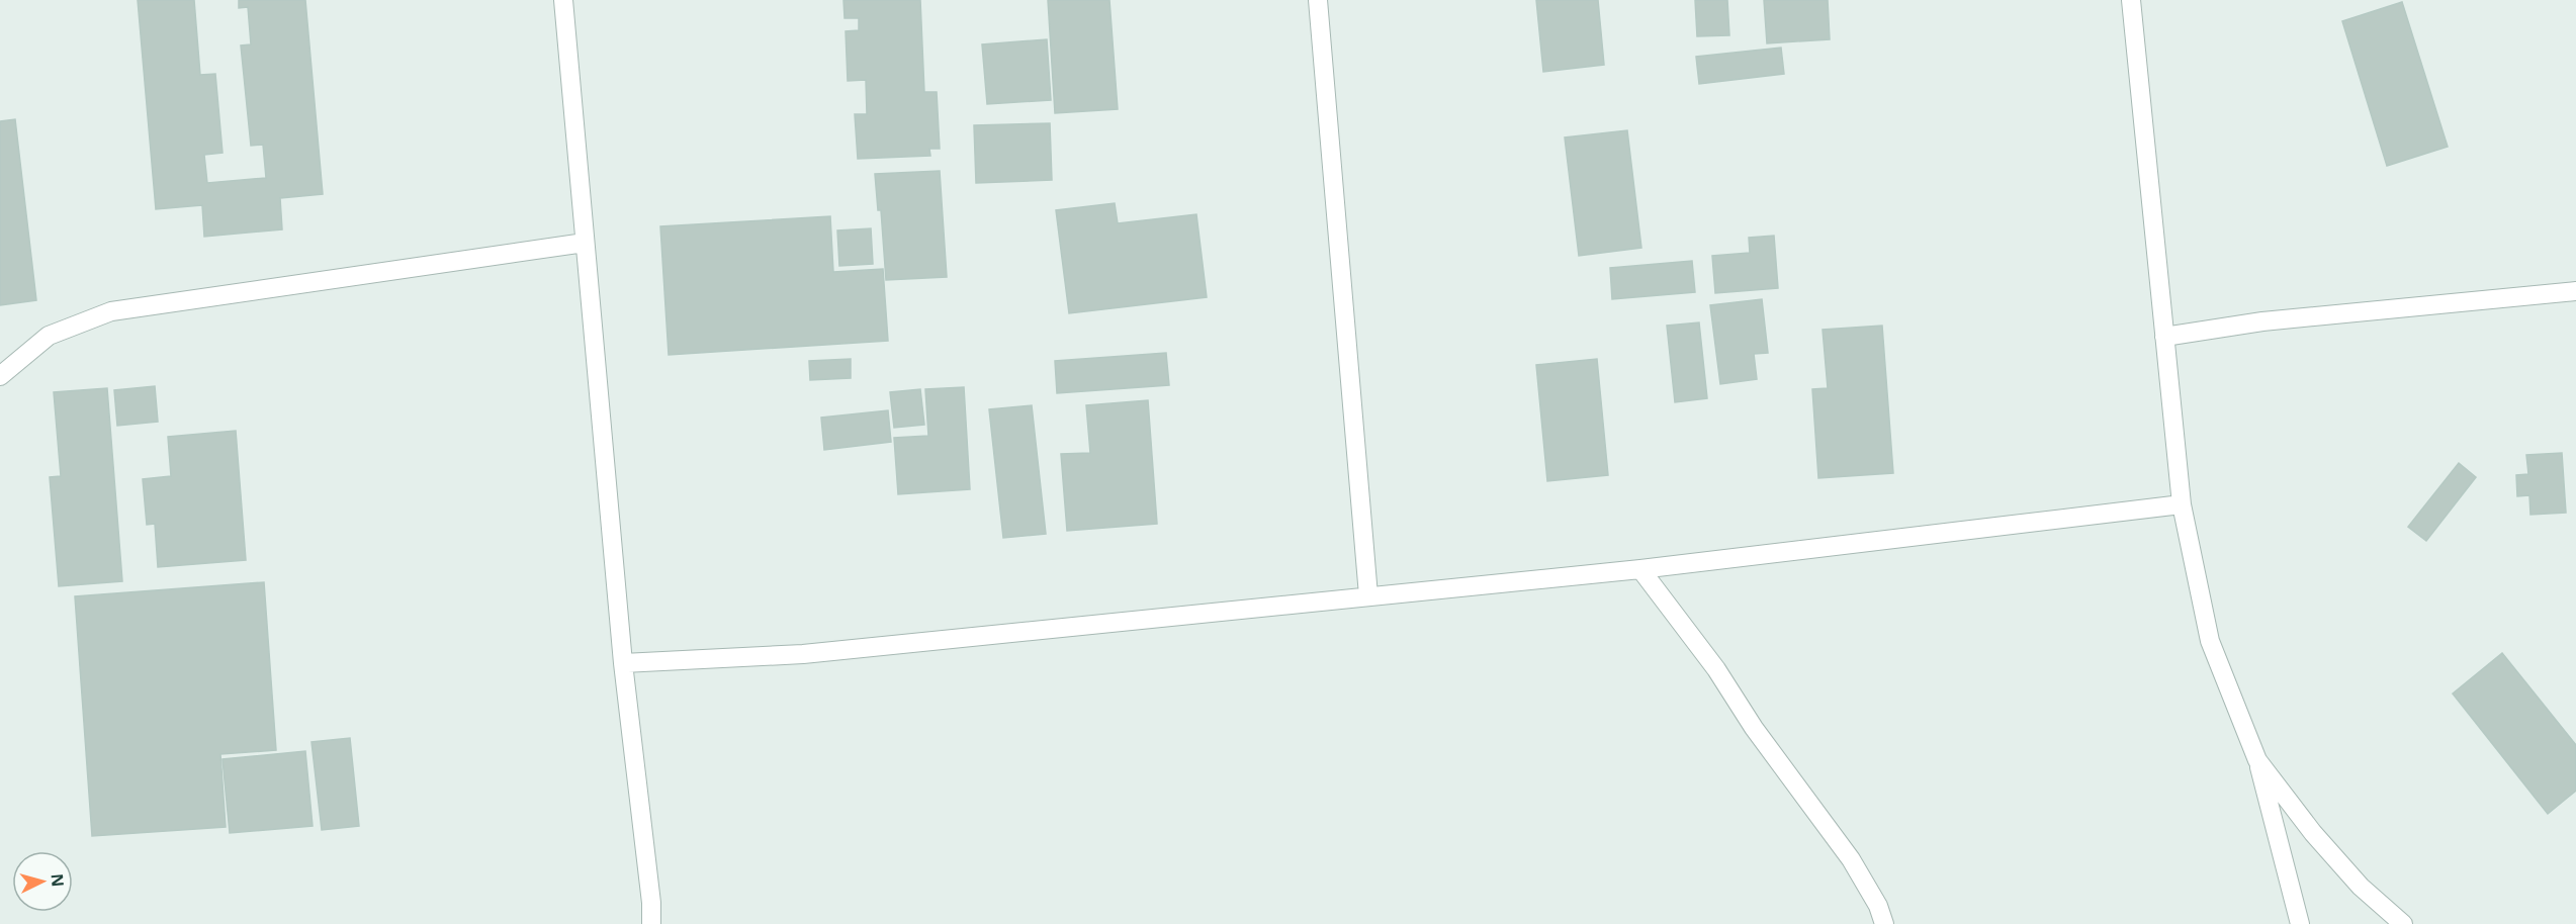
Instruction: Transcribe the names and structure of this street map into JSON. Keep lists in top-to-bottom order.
{
  "north": "right"
}
